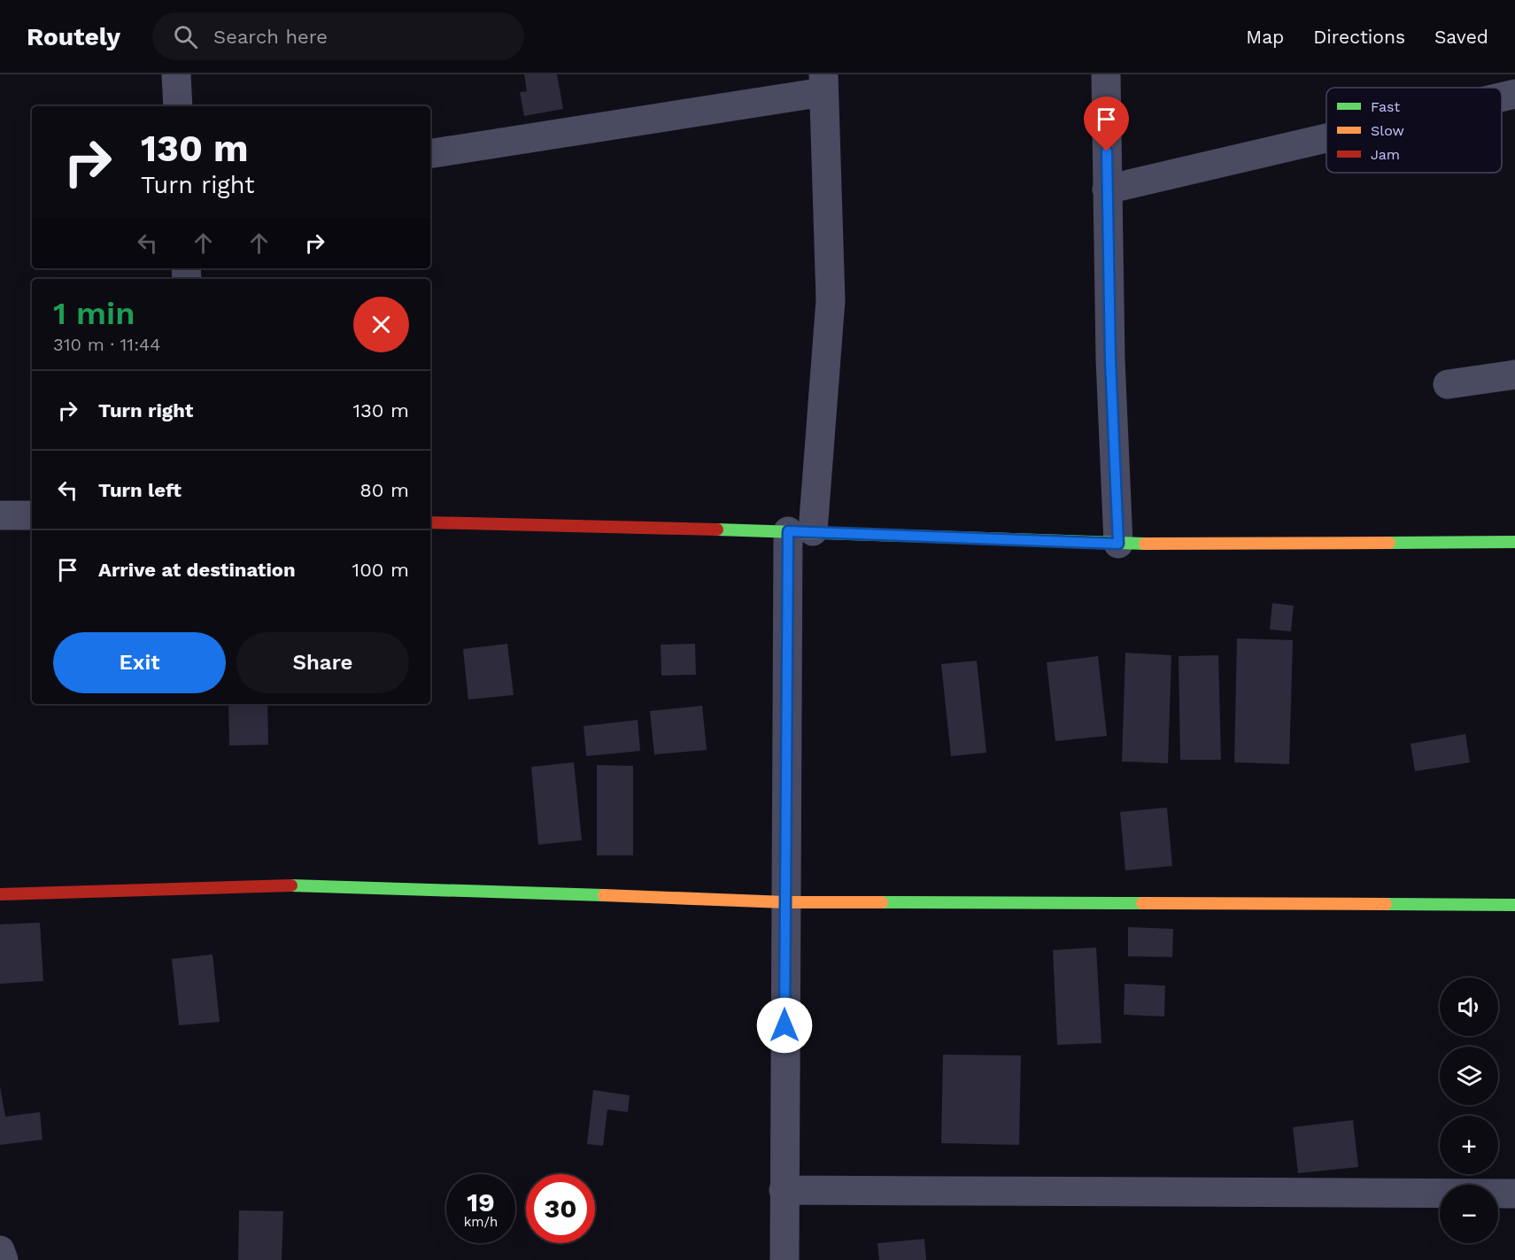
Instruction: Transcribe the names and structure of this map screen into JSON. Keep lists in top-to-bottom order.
{
  "legend": ["Fast", "Slow", "Jam"],
  "page": {
    "header": "Routely",
    "search": "Search here",
    "nav": ["Map", "Directions", "Saved"],
    "turn": ["130 m", "Turn right"],
    "heading": ["1 min", "310 m · 11:44"],
    "list": [
      {
        "name": "Turn right",
        "value": "130 m"
      },
      {
        "name": "Turn left",
        "value": "80 m"
      },
      {
        "name": "Arrive at destination",
        "value": "100 m"
      }
    ],
    "buttons": ["Exit", "Share"],
    "map_buttons": ["+", "−"],
    "speed": "19 km/h",
    "limit": "30"
  }
}
